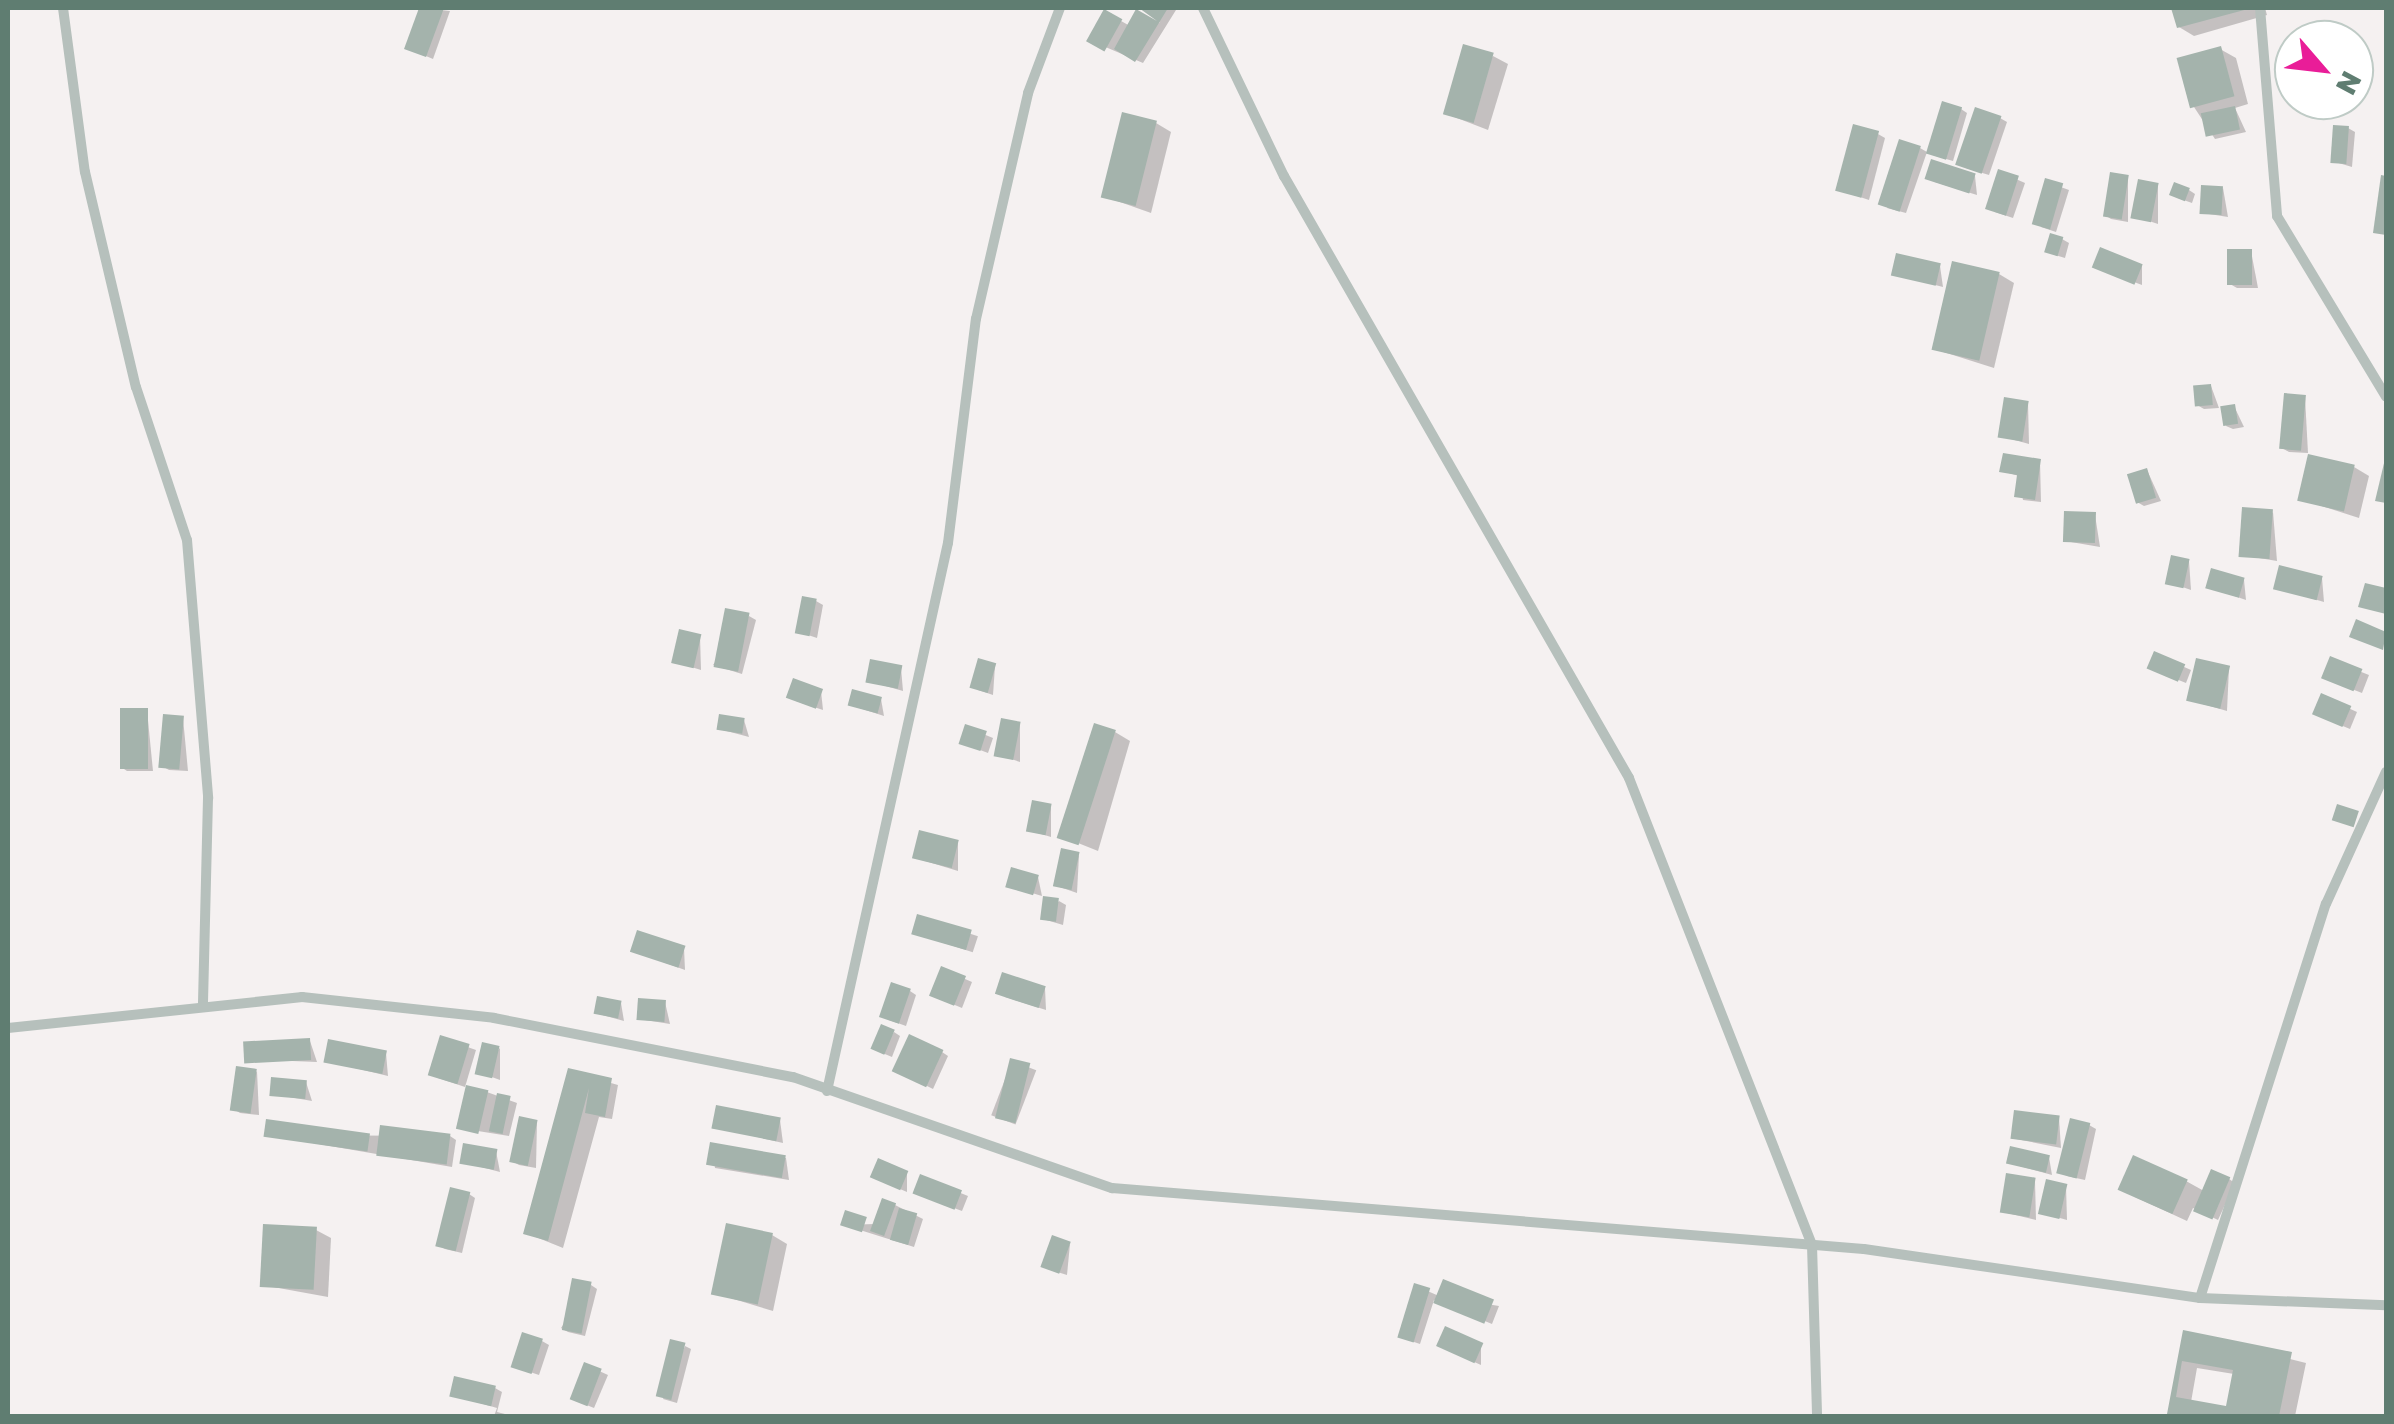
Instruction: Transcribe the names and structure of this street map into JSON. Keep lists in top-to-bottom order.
{
  "north": "bottom right"
}
